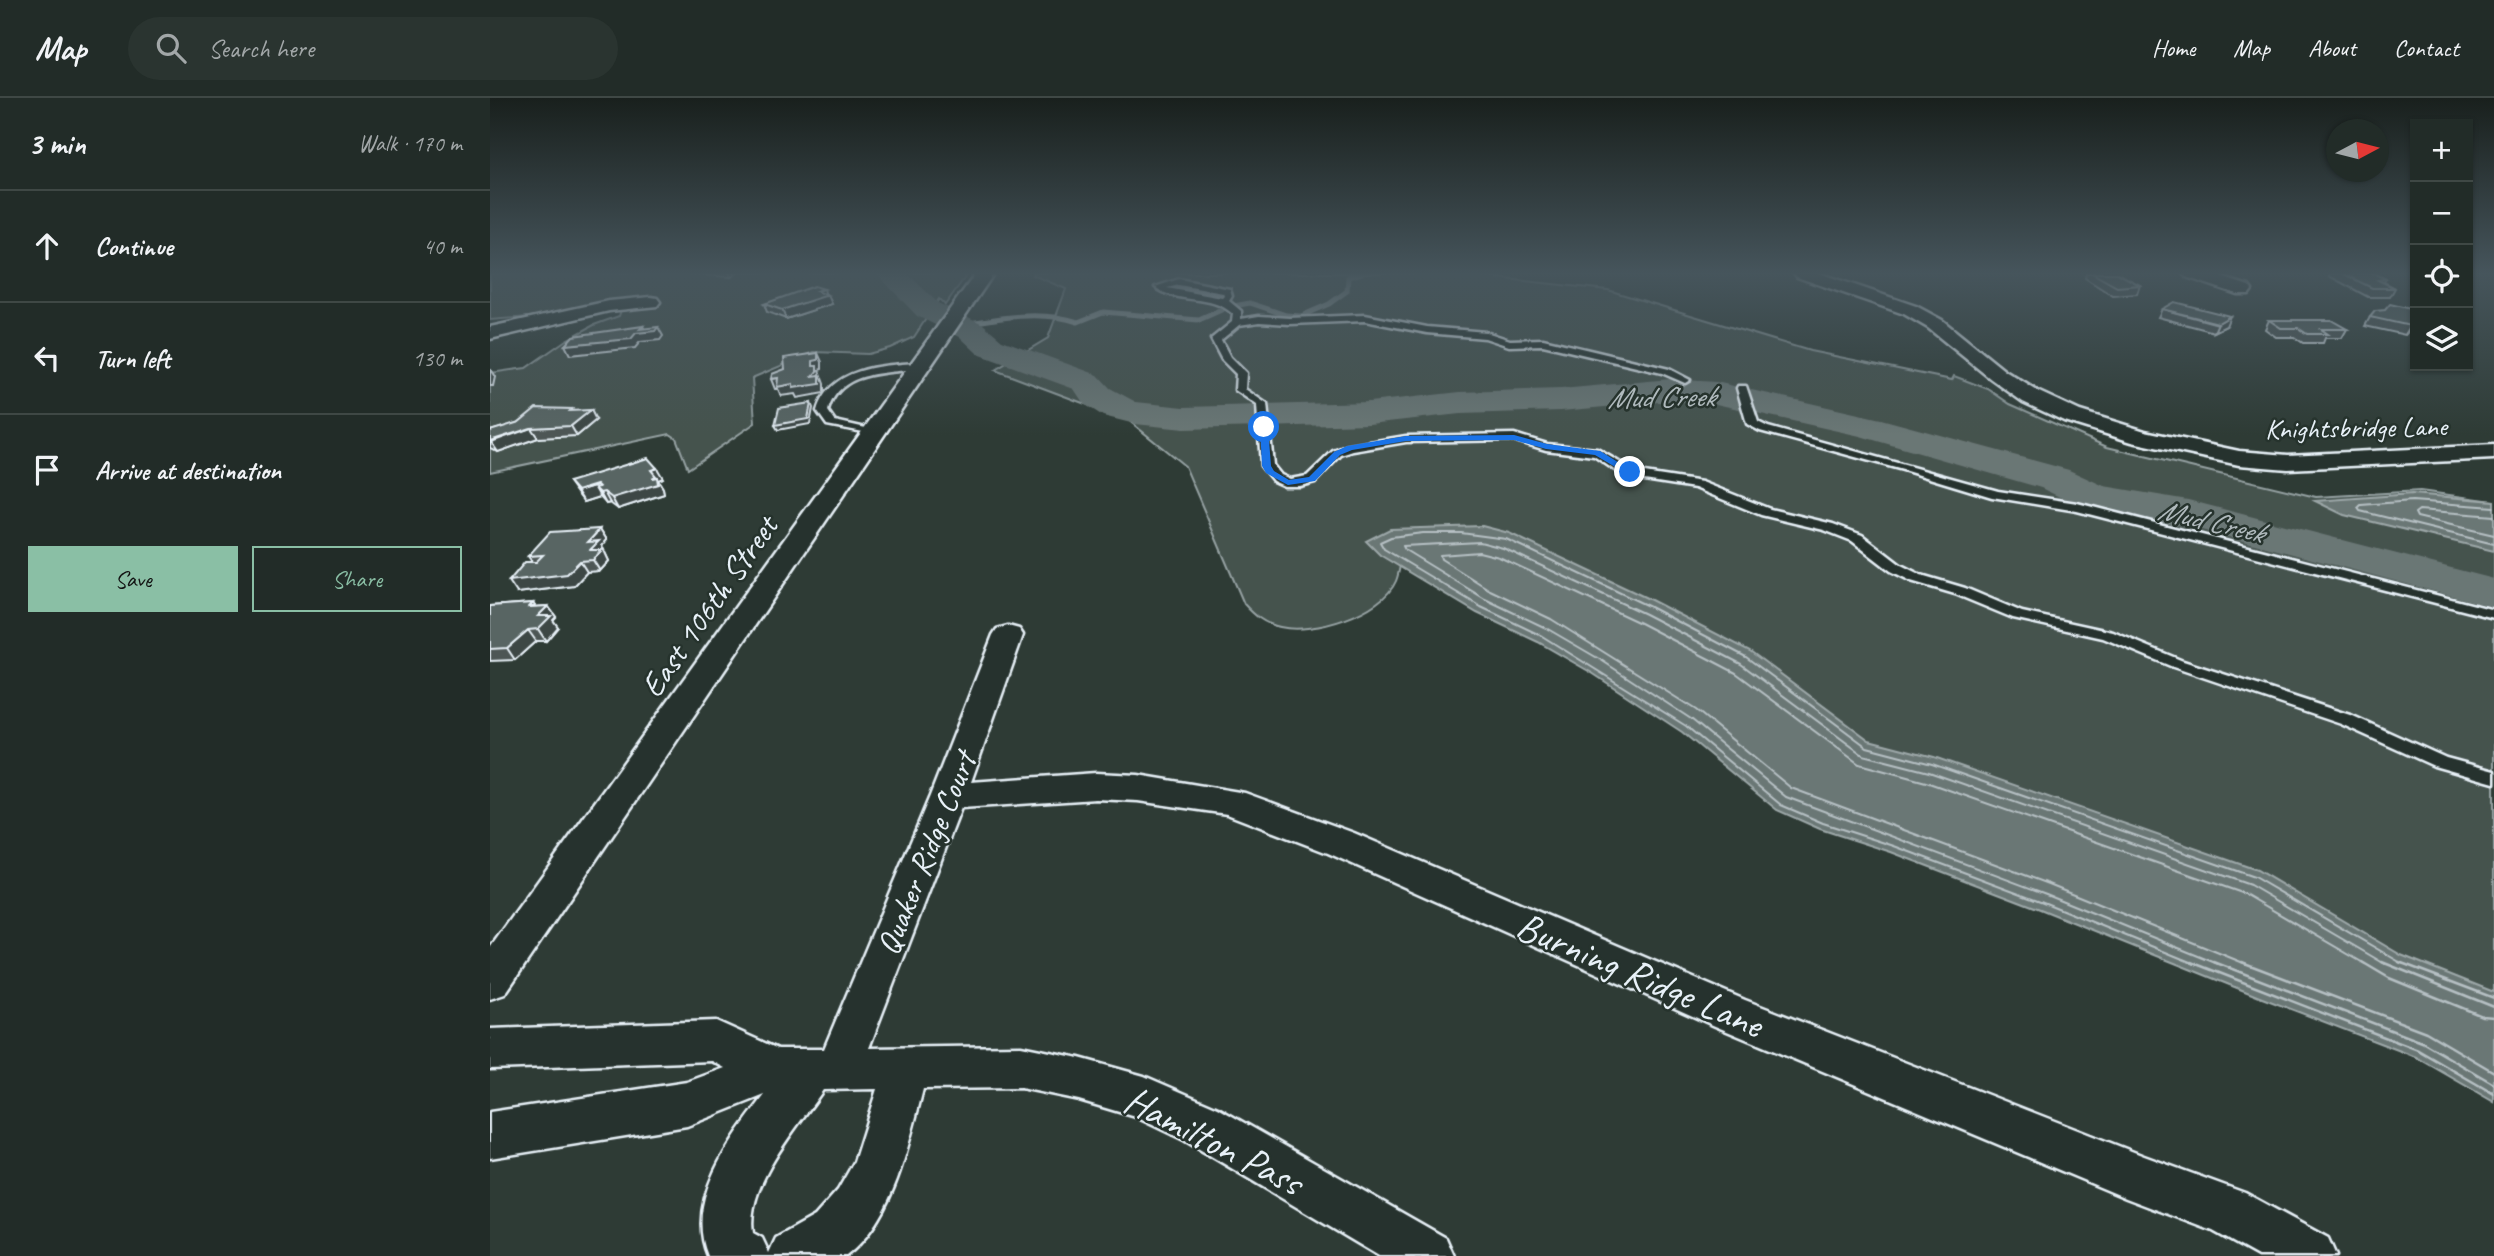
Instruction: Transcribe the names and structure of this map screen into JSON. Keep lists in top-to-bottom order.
{
  "streets": {
    "street": [
      "Knightsbridge Lane",
      "East 106th Street",
      "Quaker Ridge Court",
      "Burning Ridge Lane",
      "Hamilton Pass"
    ]
  },
  "crossings": [
    ["Quaker Ridge Court", "Burning Ridge Lane"],
    ["Quaker Ridge Court", "Hamilton Pass"]
  ],
  "water": ["Mud Creek"],
  "north": "right",
  "page": {
    "header": "Map",
    "search": "Search here",
    "nav": [
      "Home",
      "Map",
      "About",
      "Contact"
    ],
    "heading": ["3 min", "Walk · 170 m"],
    "map_buttons": ["+", "−"],
    "list": [
      ["Continue", "40 m"],
      ["Turn left", "130 m"],
      "Arrive at destination"
    ],
    "buttons": ["Save", "Share"]
  }
}
